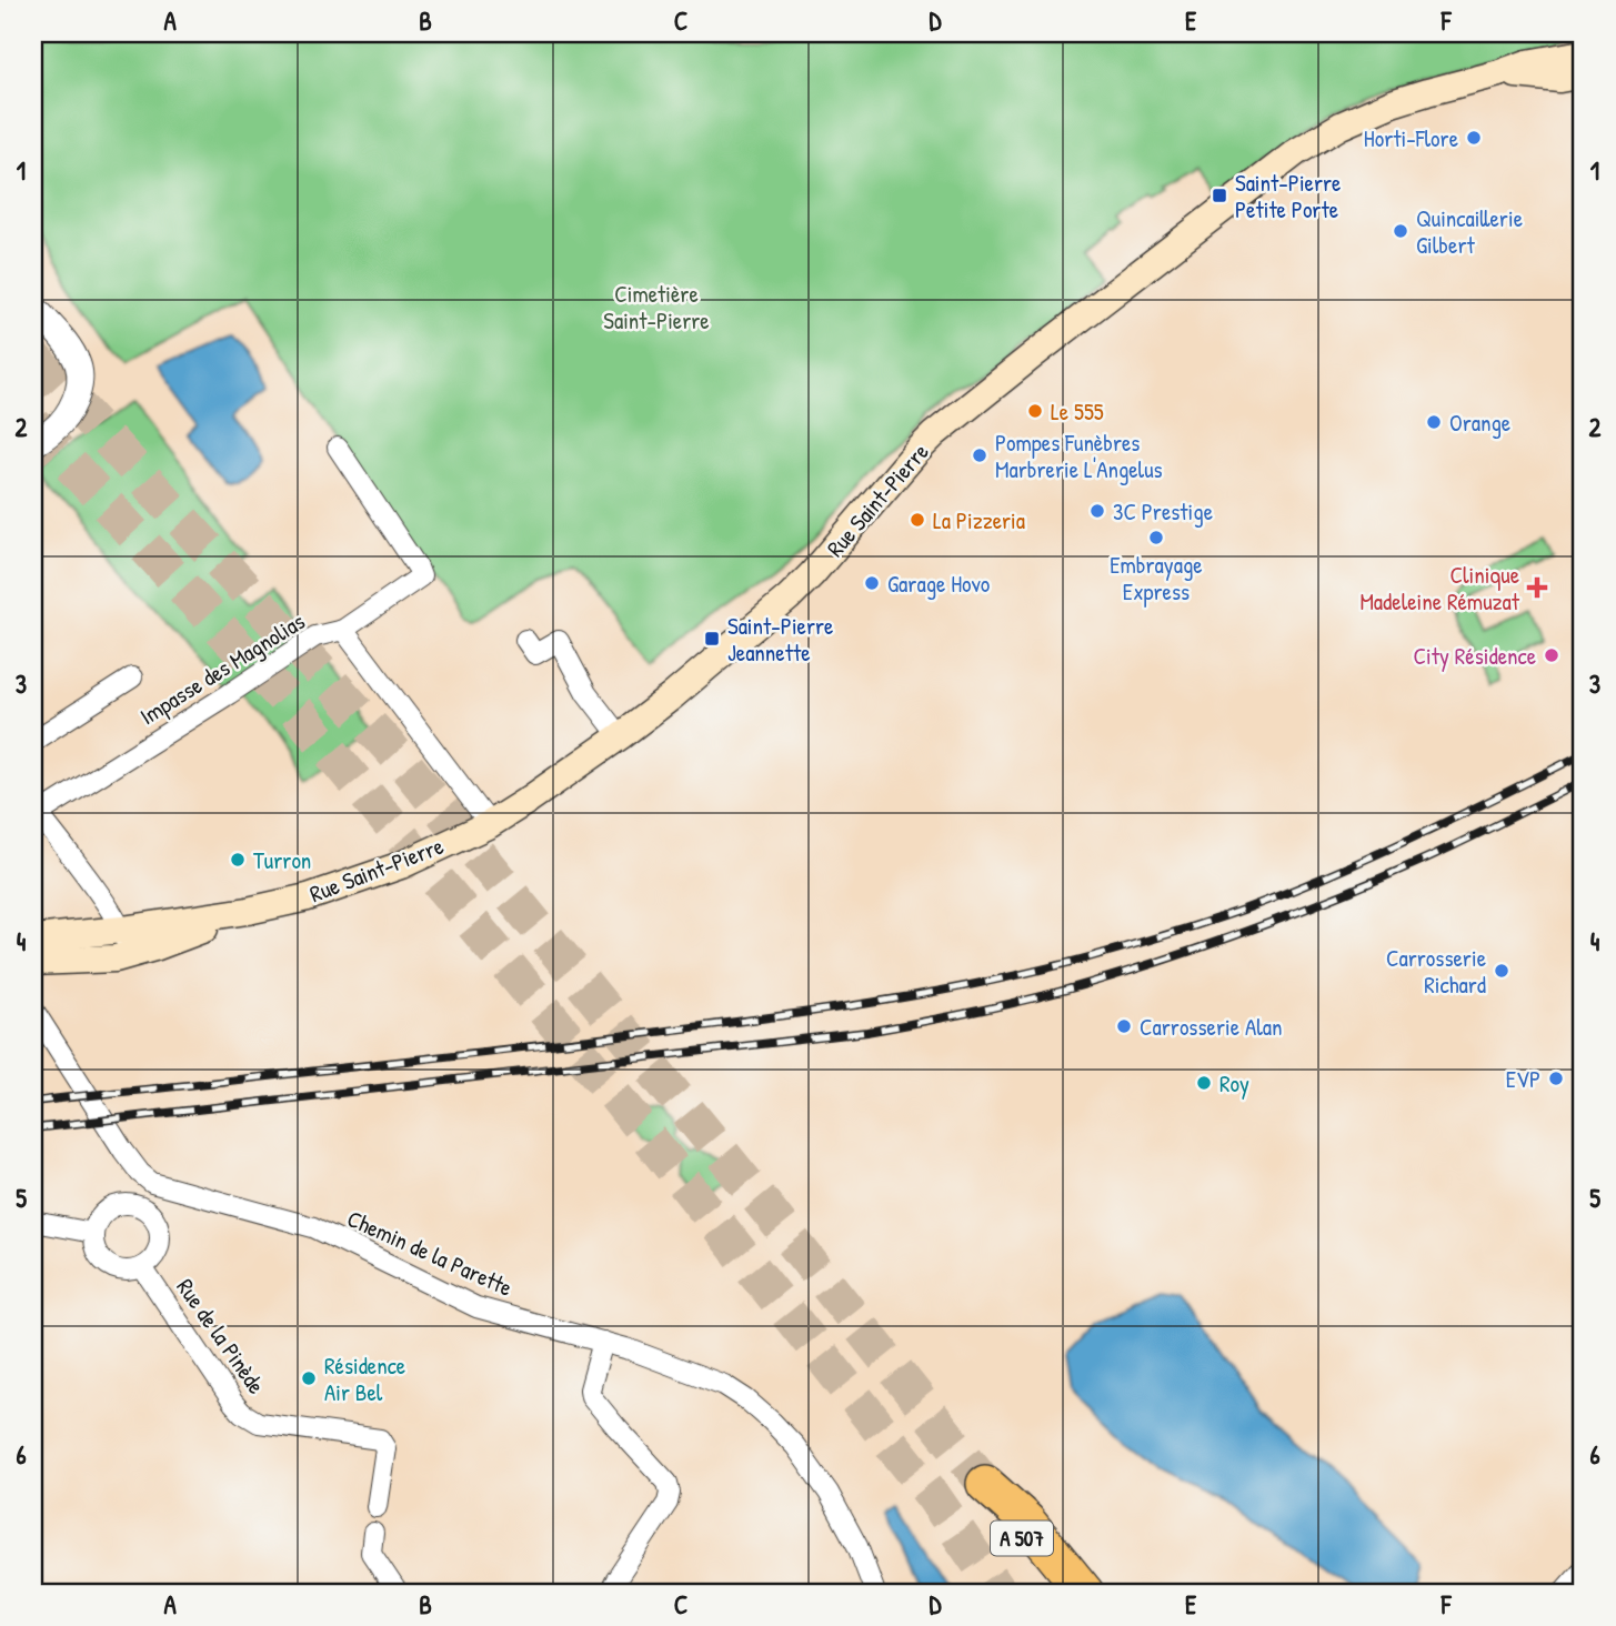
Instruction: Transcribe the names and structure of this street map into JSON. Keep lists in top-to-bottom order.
{
  "streets": {
    "highway": ["A 507"],
    "main road": ["Rue Saint-Pierre"],
    "street": ["Impasse des Magnolias", "Chemin de la Parette", "Rue de la Pinède"]
  },
  "parks": ["Cimetière Saint-Pierre"],
  "places": {
    "other": [
      "Horti-Flore",
      "Quincaillerie Gilbert",
      "Le 555",
      "Orange",
      "Pompes Funèbres Marbrerie L'Angelus",
      "3C Prestige",
      "La Pizzeria",
      "Embrayage Express",
      "Garage Hovo",
      "City Résidence",
      "Turron",
      "Carrosserie Richard",
      "Carrosserie Alan",
      "EVP",
      "Roy",
      "Résidence Air Bel"
    ],
    "transit": ["Saint-Pierre Petite Porte", "Saint-Pierre Jeannette"],
    "health": ["Clinique Madeleine Rémuzat"]
  },
  "grid": {
    "columns": [
      "A",
      "B",
      "C",
      "D",
      "E",
      "F"
    ],
    "rows": [
      "1",
      "2",
      "3",
      "4",
      "5",
      "6"
    ]
  }
}
